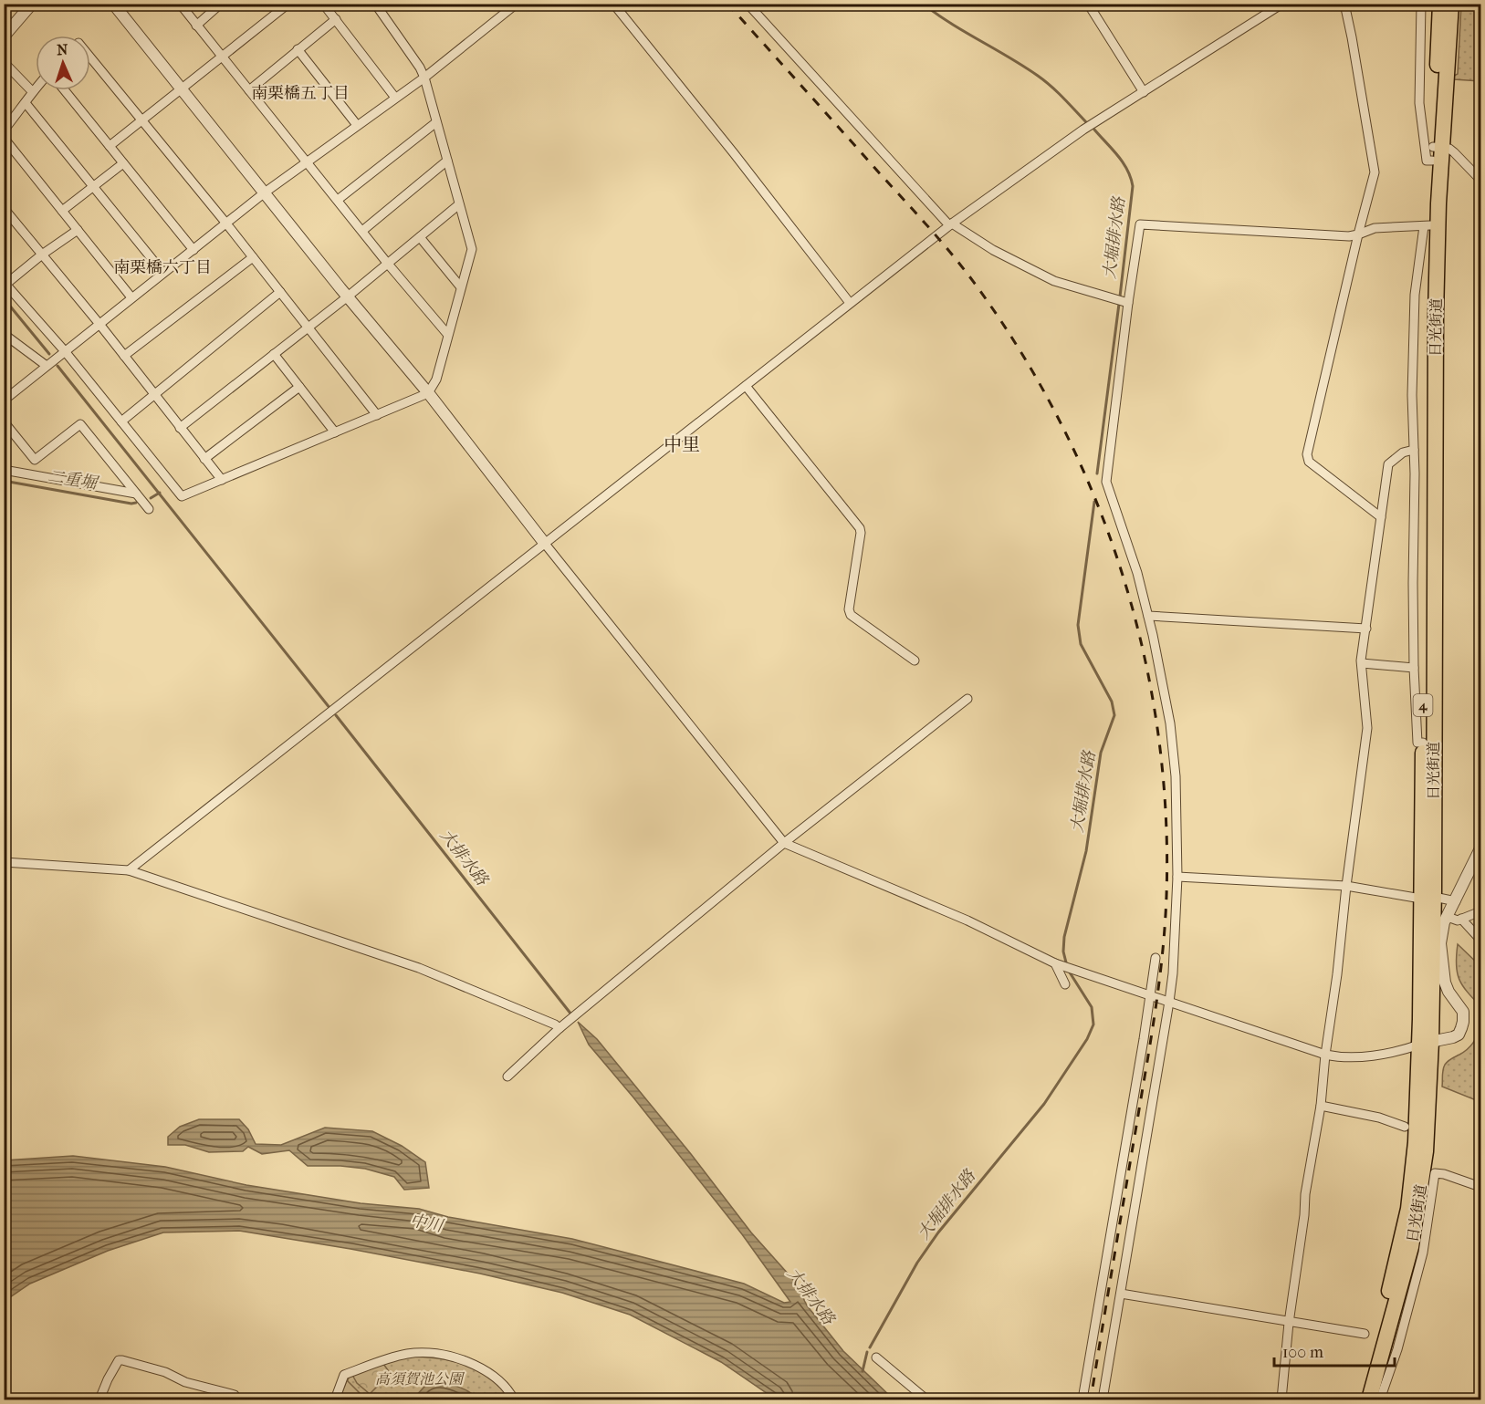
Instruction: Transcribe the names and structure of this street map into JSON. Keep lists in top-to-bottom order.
{
  "streets": {
    "highway": ["日光街道", "4"]
  },
  "districts": ["南栗橋五丁目", "南栗橋六丁目", "中里"],
  "water": [
    "大堀排水路",
    "二重堀",
    "大排水路",
    "中川"
  ],
  "parks": ["高須賀池公園"],
  "scale_bar": "100 m",
  "north": "top"
}
